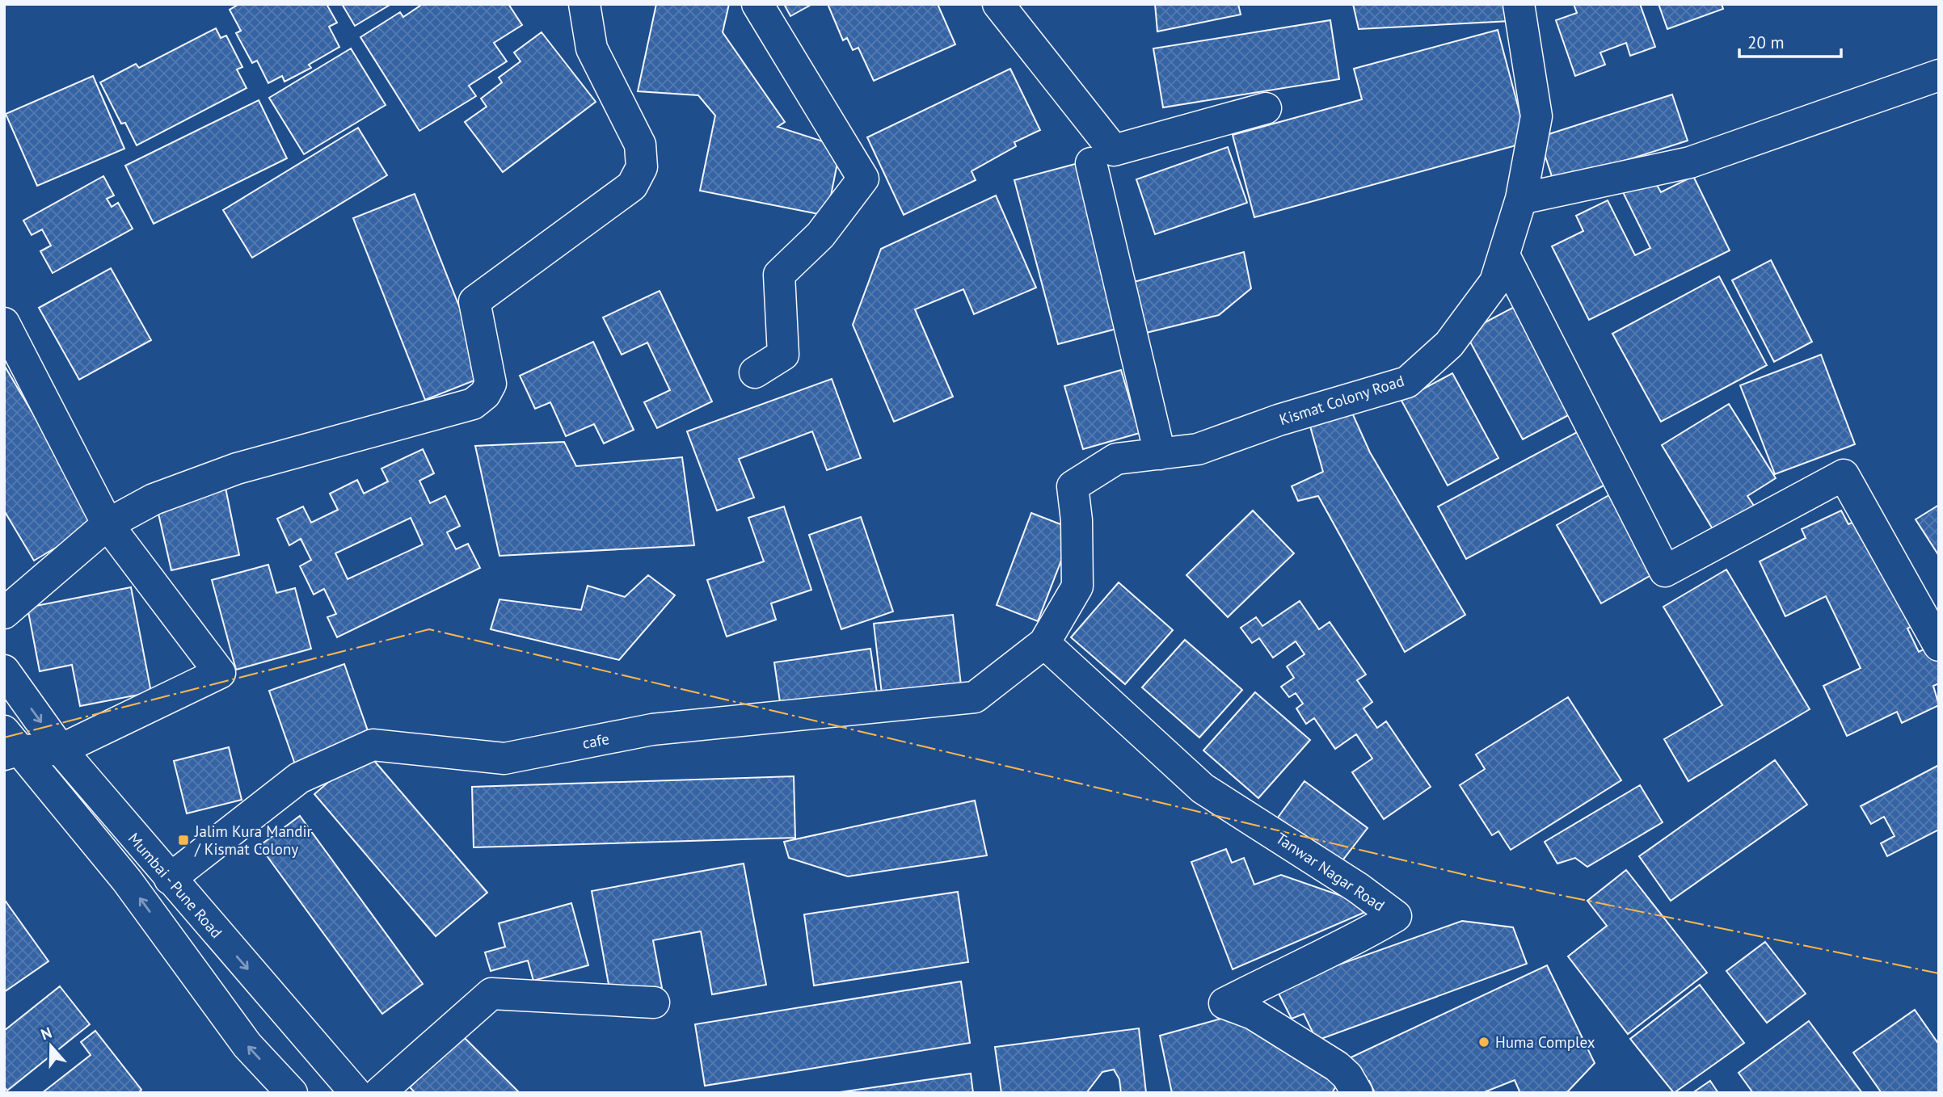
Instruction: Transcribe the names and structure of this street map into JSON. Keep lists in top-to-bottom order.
{
  "streets": {
    "street": [
      "Kismat Colony Road",
      "cafe",
      "Tanwar Nagar Road",
      "Mumbai - Pune Road"
    ]
  },
  "crossings": [
    ["Kismat Colony Road", "cafe"],
    ["Kismat Colony Road", "Tanwar Nagar Road"],
    ["cafe", "Tanwar Nagar Road"],
    ["cafe", "Mumbai - Pune Road"]
  ],
  "places": {
    "transit": ["Jalim Kura Mandir / Kismat Colony"],
    "other": ["Huma Complex"]
  },
  "scale_bar": "20 m",
  "north": "top"
}
